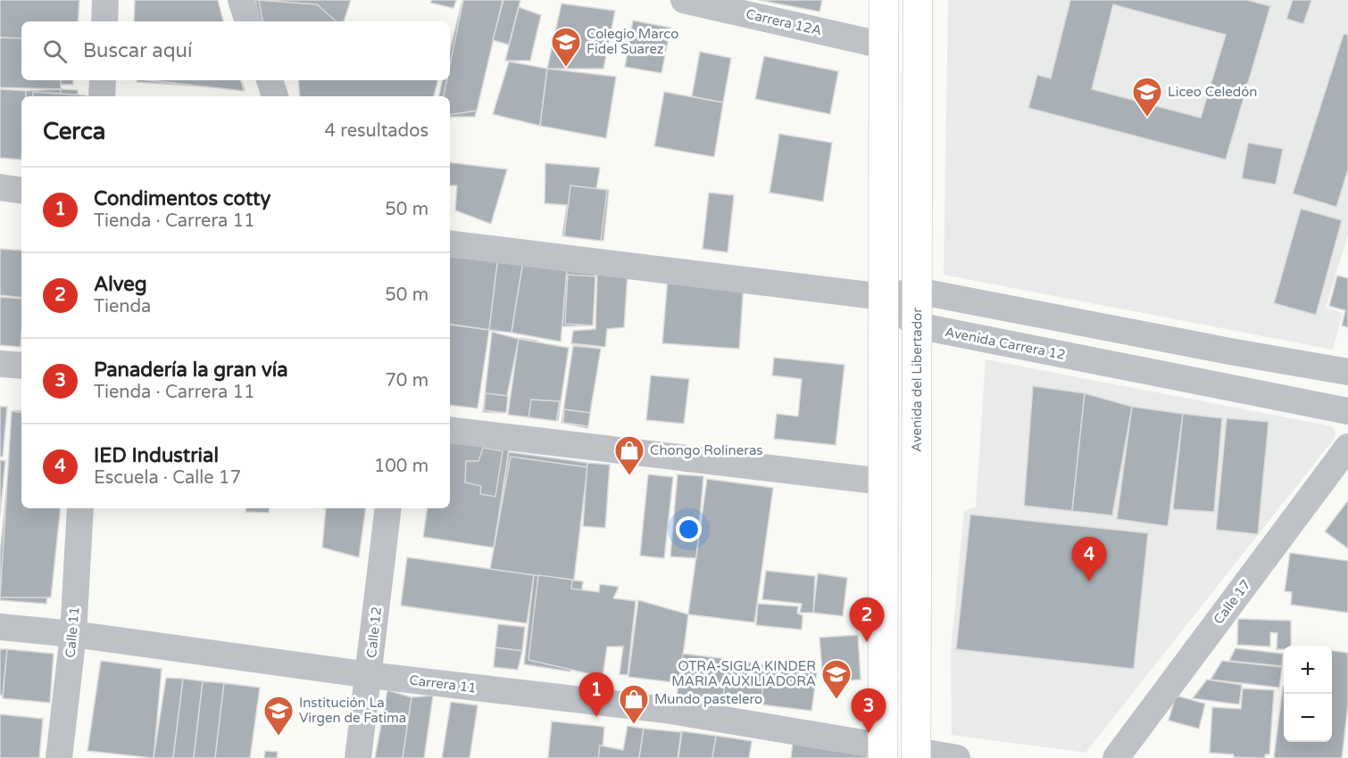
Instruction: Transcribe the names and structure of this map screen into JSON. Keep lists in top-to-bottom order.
{
  "streets": {
    "main road": ["Avenida del Libertador"],
    "street": [
      "Carrera 12A",
      "Avenida Carrera 12",
      "Calle 17",
      "Calle 11",
      "Calle 12",
      "Carrera 11"
    ]
  },
  "crossings": [
    ["Avenida Carrera 12", "Avenida del Libertador"],
    ["Calle 11", "Carrera 11"],
    ["Calle 12", "Carrera 11"]
  ],
  "places": {
    "school or university": [
      "Colegio Marco Fidel Suarez",
      "Liceo Celedón",
      "OTRA-SIGLA KINDER MARIA AUXILIADORA",
      "Institución La Virgen de Fatima"
    ],
    "shop": ["Chongo Rolineras", "Mundo pastelero"]
  },
  "page": {
    "search": "Buscar aquí",
    "heading": ["Cerca", "4 resultados"],
    "list": [
      {
        "mark": "1",
        "name": "Condimentos cotty",
        "note": "Tienda · Carrera 11",
        "value": "50 m"
      },
      {
        "mark": "2",
        "name": "Alveg",
        "note": "Tienda",
        "value": "50 m"
      },
      {
        "mark": "3",
        "name": "Panadería la gran vía",
        "note": "Tienda · Carrera 11",
        "value": "70 m"
      },
      {
        "mark": "4",
        "name": "IED Industrial",
        "note": "Escuela · Calle 17",
        "value": "100 m"
      }
    ],
    "pins": [
      "4",
      "2",
      "1",
      "3"
    ],
    "map_buttons": ["+", "−"]
  }
}
